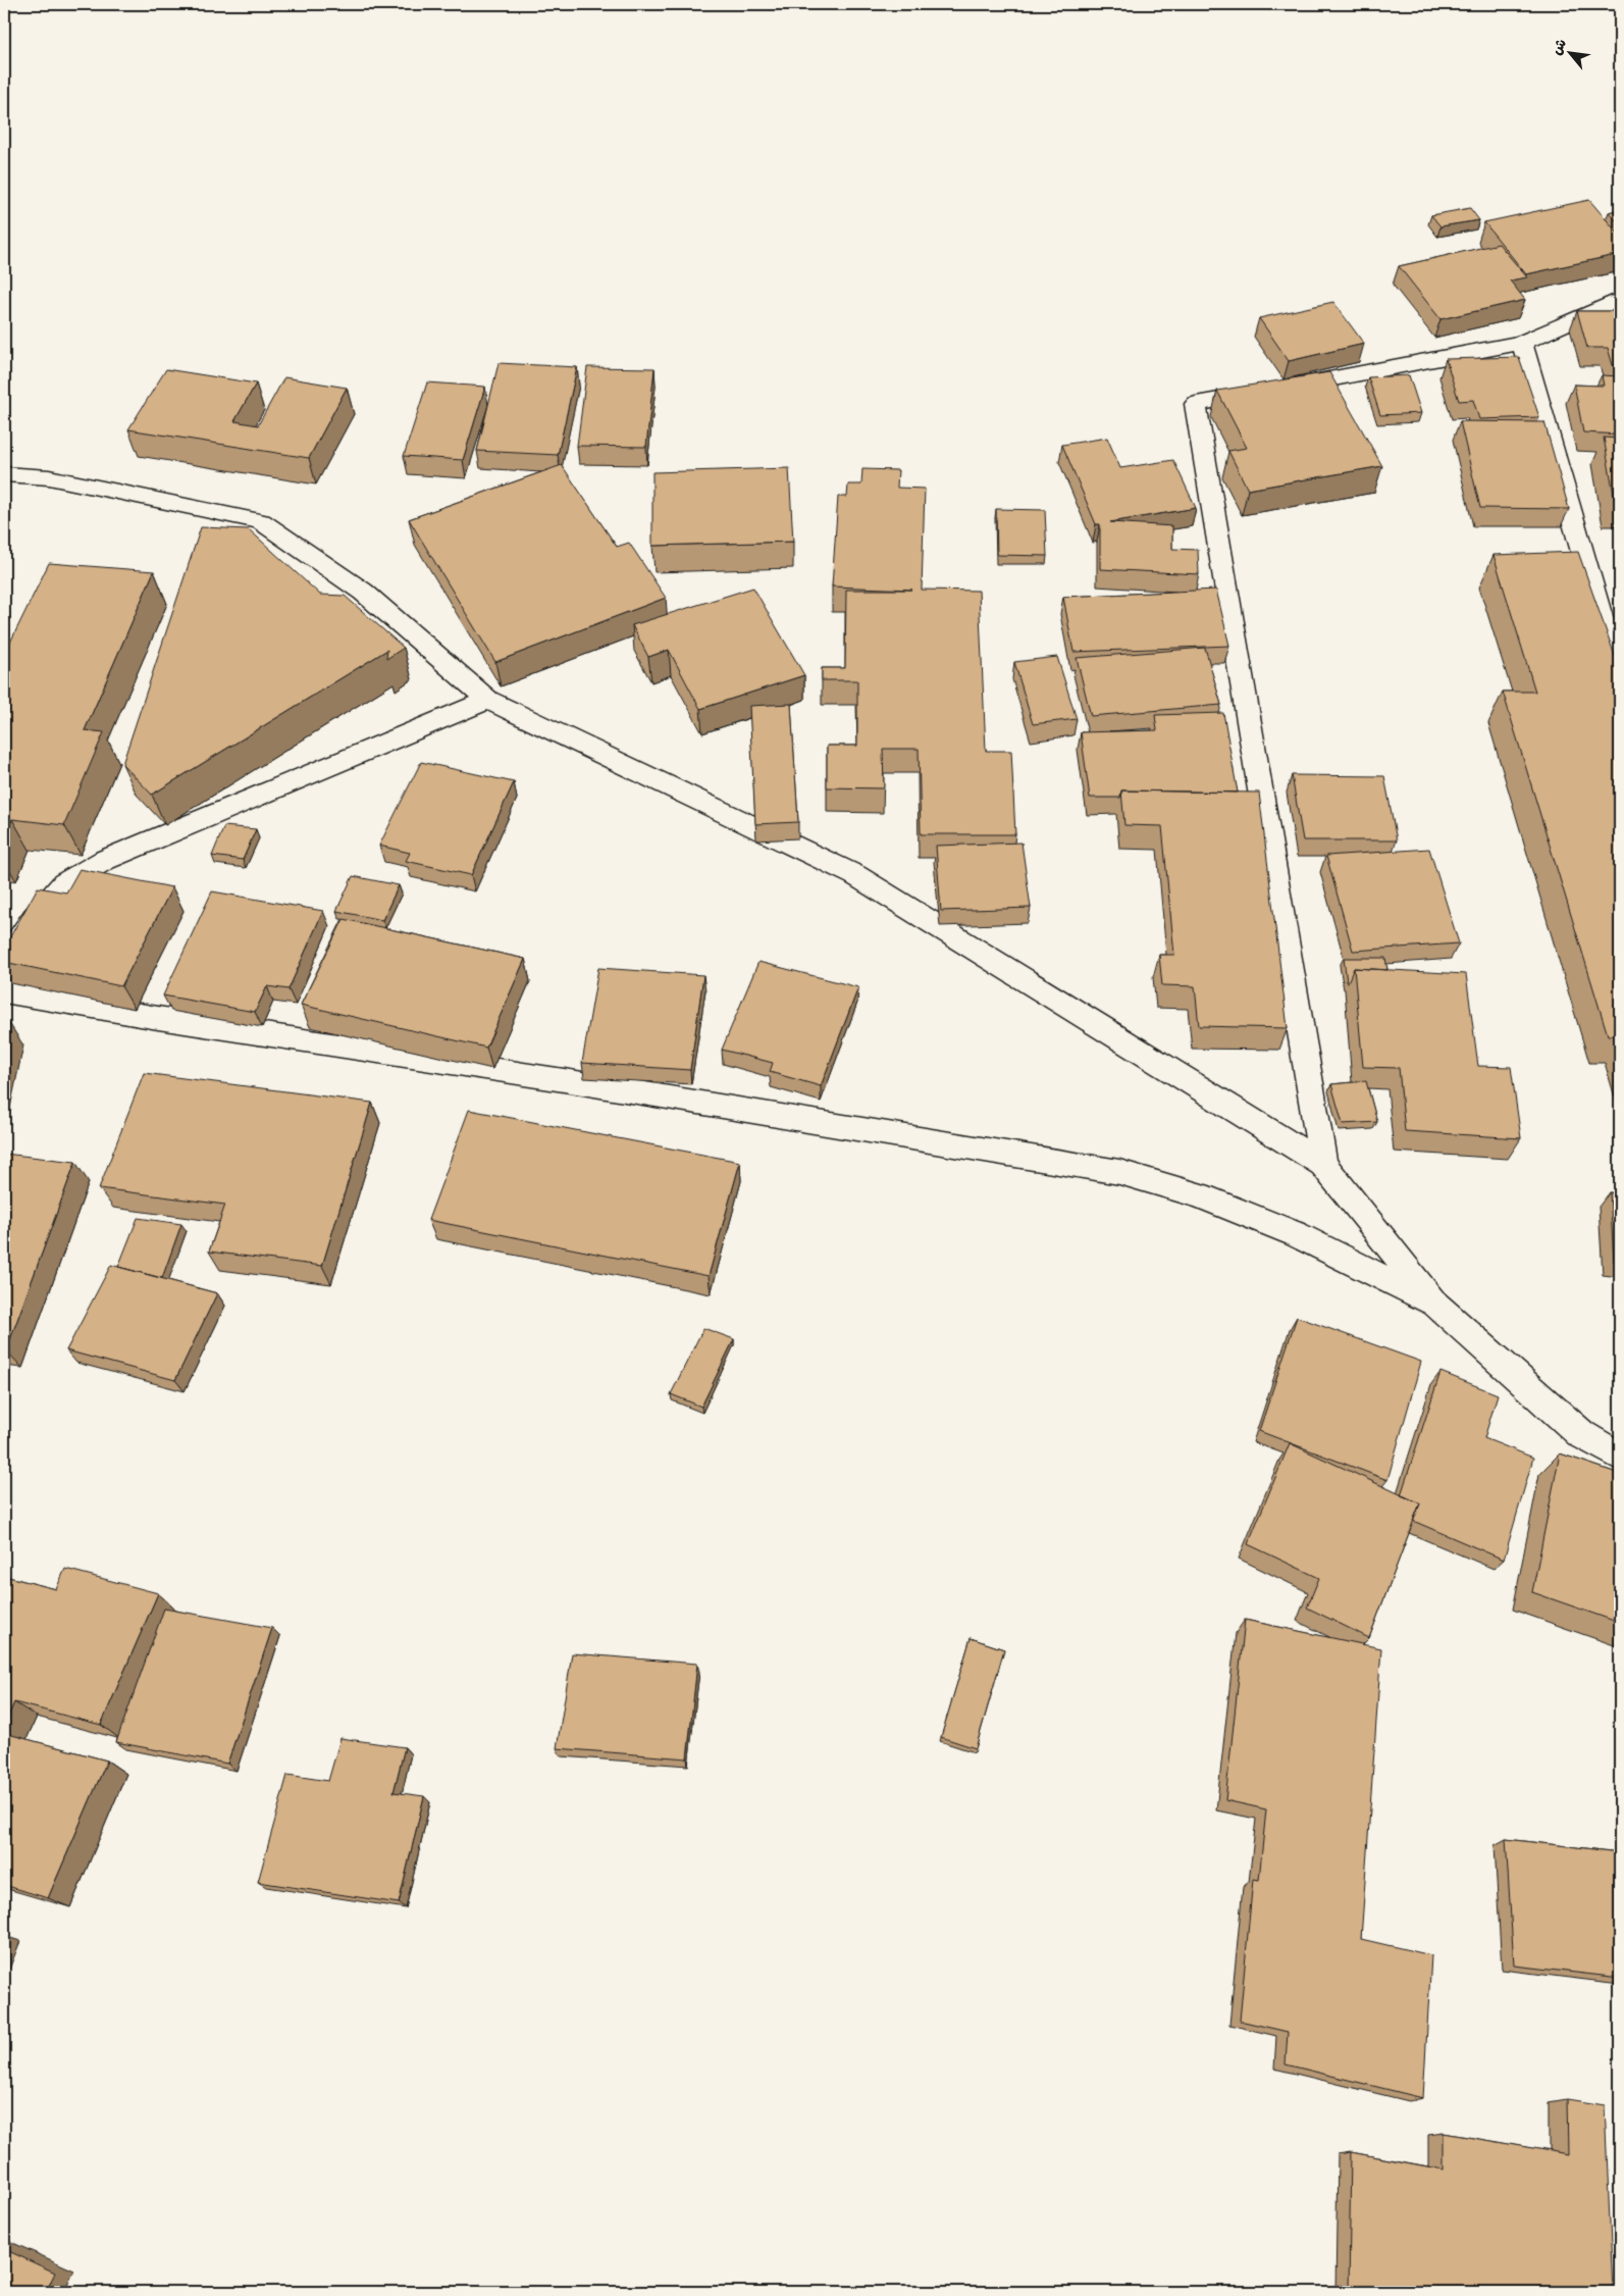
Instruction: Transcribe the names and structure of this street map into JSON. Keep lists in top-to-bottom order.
{
  "north": "top left"
}
